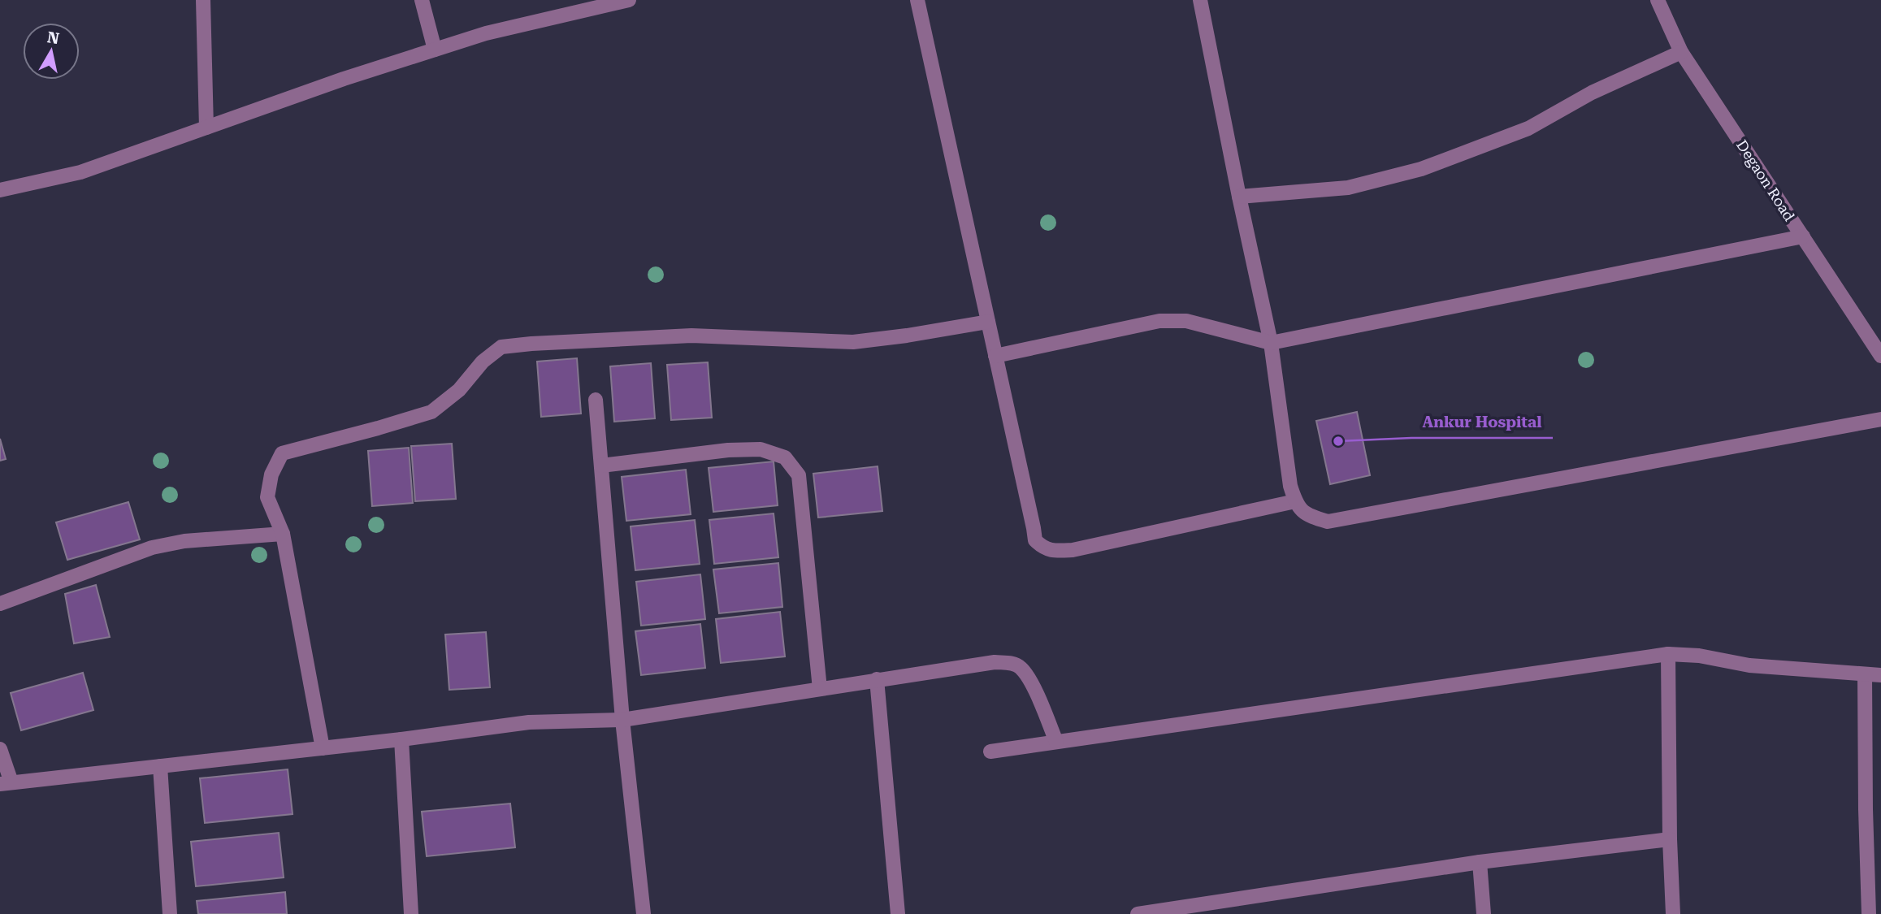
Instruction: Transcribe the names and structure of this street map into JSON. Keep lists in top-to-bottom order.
{
  "streets": {
    "street": ["Degaon Road"]
  },
  "places": ["Ankur Hospital"],
  "north": "top"
}
